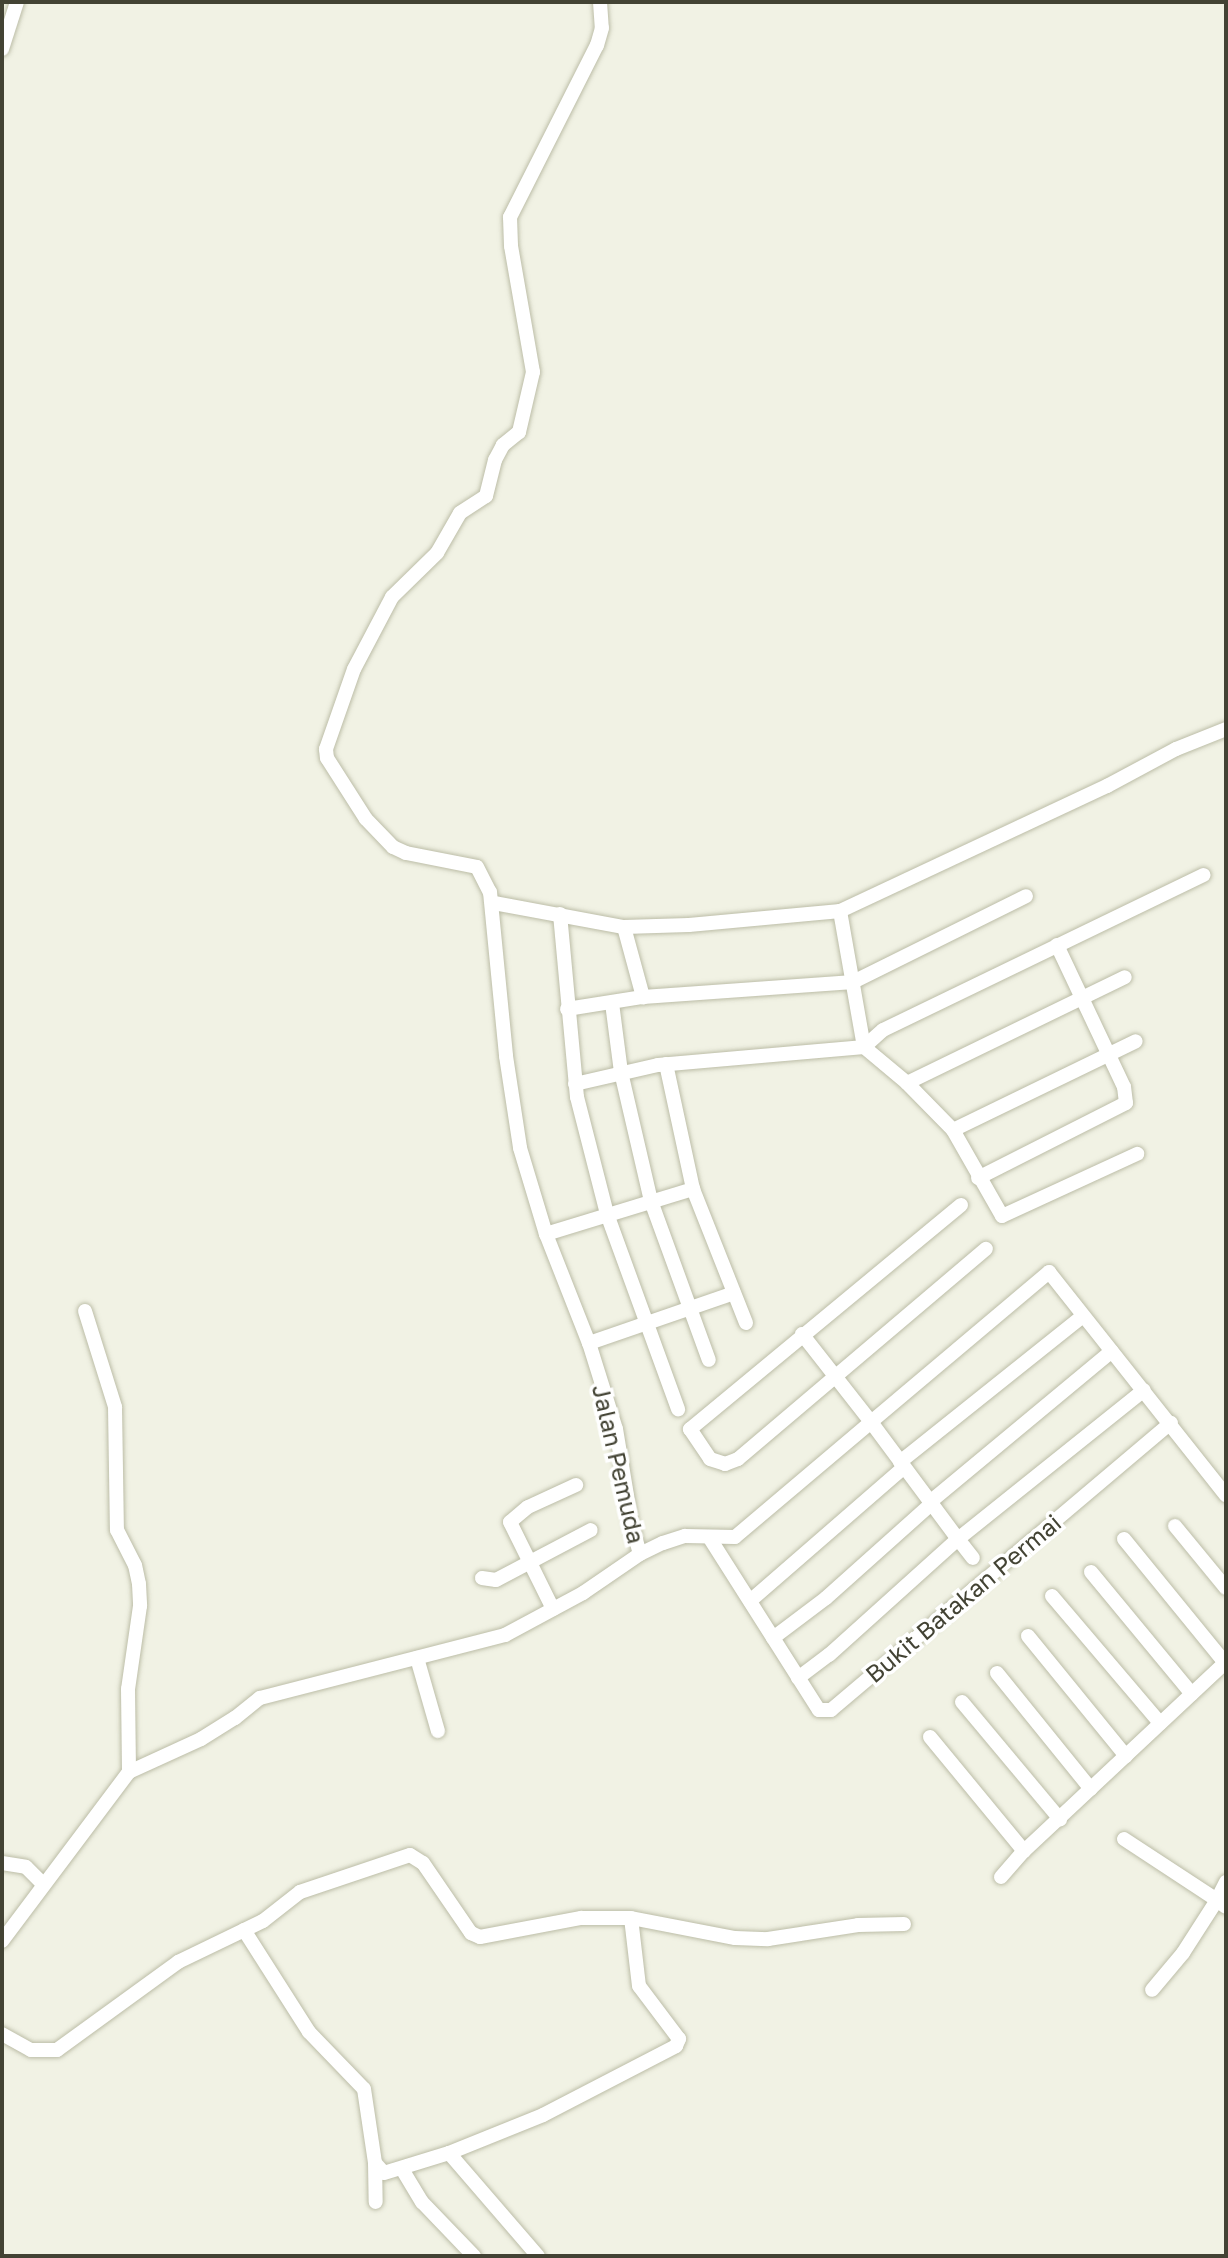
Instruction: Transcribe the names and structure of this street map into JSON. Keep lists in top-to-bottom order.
{
  "streets": {
    "street": ["Jalan Pemuda", "Bukit Batakan Permai"]
  }
}
